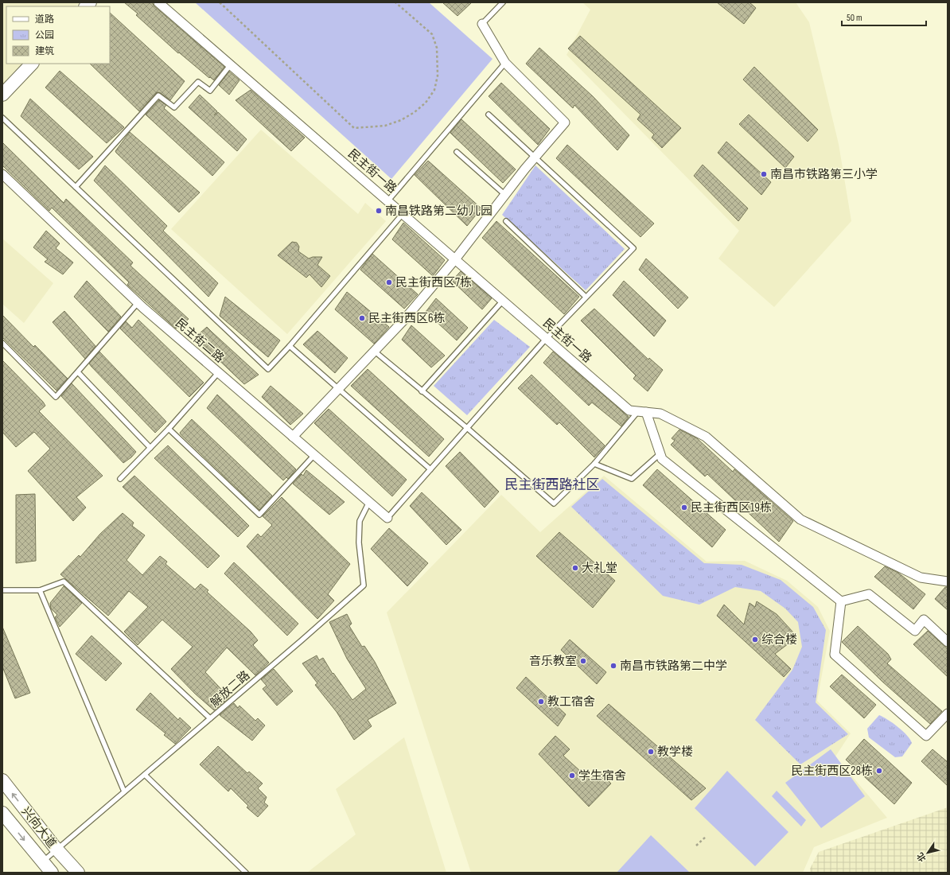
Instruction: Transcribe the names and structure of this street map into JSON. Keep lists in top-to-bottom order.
{
  "streets": {
    "street": ["民主街一路", "民主街二路", "兴向大道"],
    "lane": ["解放二路"]
  },
  "crossings": [
    ["民主街二路", "解放二路"],
    ["解放二路", "兴向大道"]
  ],
  "districts": ["民主街西路社区"],
  "places": [
    "南昌市铁路第三小学",
    "南昌铁路第二幼儿园",
    "民主街西区7栋",
    "民主街西区6栋",
    "民主街西区19栋",
    "大礼堂",
    "综合楼",
    "音乐教室",
    "南昌市铁路第二中学",
    "教工宿舍",
    "教学楼",
    "民主街西区28栋",
    "学生宿舍"
  ],
  "legend": ["道路", "公园", "建筑"],
  "scale_bar": "50 m",
  "north": "bottom left"
}
